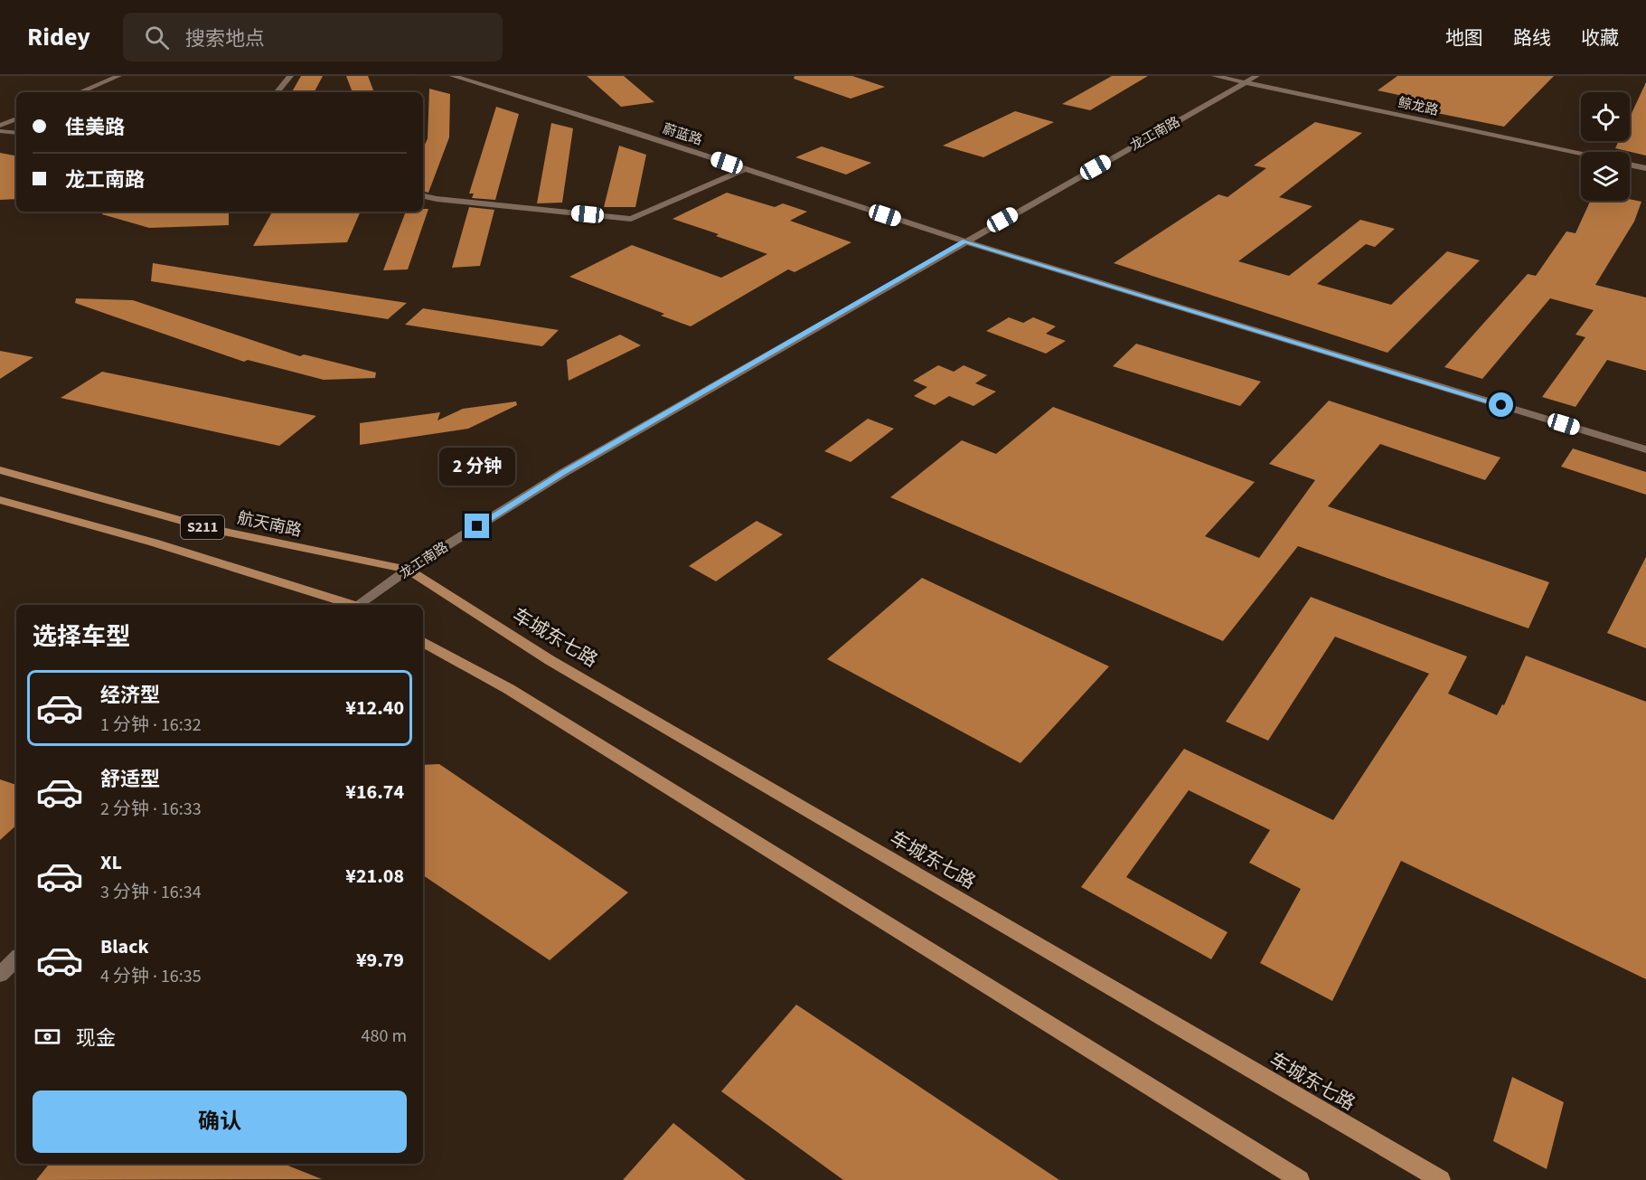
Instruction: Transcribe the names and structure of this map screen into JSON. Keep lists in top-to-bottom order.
{
  "streets": {
    "main road": ["航天南路", "S211", "车城东七路"],
    "street": ["鲸龙路", "龙工南路", "蔚蓝路"]
  },
  "crossings": [
    ["鲸龙路", "龙工南路"],
    ["龙工南路", "蔚蓝路"],
    ["龙工南路", "航天南路"],
    ["龙工南路", "车城东七路"],
    ["航天南路", "车城东七路"]
  ],
  "page": {
    "header": "Ridey",
    "search": "搜索地点",
    "nav": ["地图", "路线", "收藏"],
    "banner": ["佳美路", "龙工南路"],
    "bubble": "2 分钟",
    "heading": "选择车型",
    "list": [
      {
        "name": "经济型",
        "note": "1 分钟 · 16:32",
        "value": "¥12.40"
      },
      {
        "name": "舒适型",
        "note": "2 分钟 · 16:33",
        "value": "¥16.74"
      },
      {
        "name": "XL",
        "note": "3 分钟 · 16:34",
        "value": "¥21.08"
      },
      {
        "name": "Black",
        "note": "4 分钟 · 16:35",
        "value": "¥9.79"
      }
    ],
    "pay": ["现金", "480 m"],
    "buttons": "确认"
  }
}
